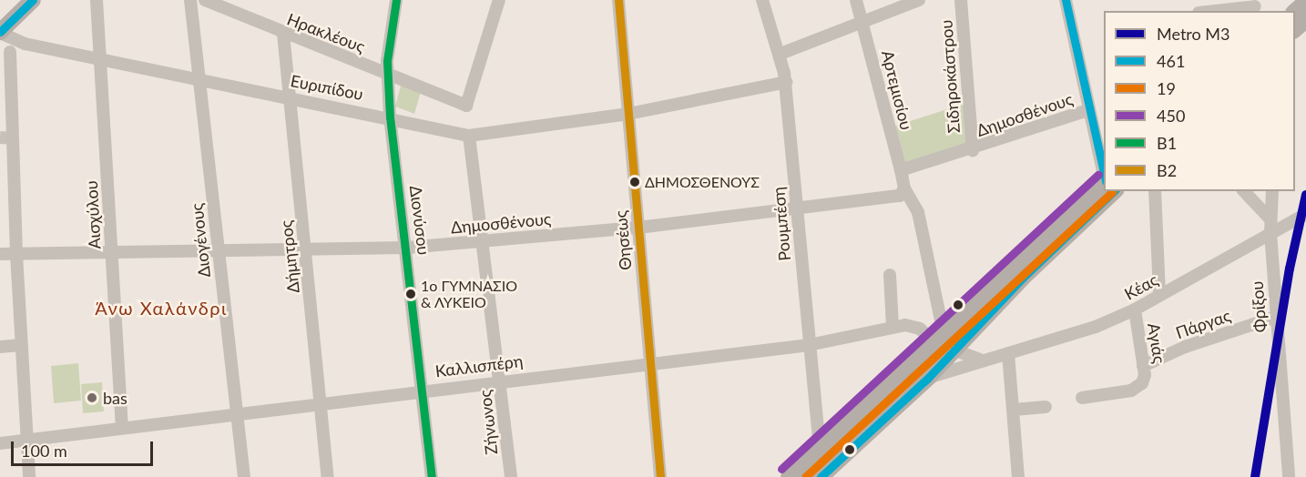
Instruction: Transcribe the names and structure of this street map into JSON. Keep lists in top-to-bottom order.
{
  "streets": {
    "street": [
      "Ηρακλέους",
      "Σιδηροκάστρου",
      "Ευριπίδου",
      "Αρτεμισίου",
      "Δημοσθένους",
      "Αισχύλου",
      "Διονύσου",
      "Ρουμπέση",
      "Διογένους",
      "Θησέως",
      "Δήμητρος",
      "Κέας",
      "Φρίξου",
      "Πάργας",
      "Αγιάς",
      "Καλλισπέρη",
      "Ζήνωνος"
    ]
  },
  "crossings": [
    ["Ηρακλέους", "Διονύσου"],
    ["Ηρακλέους", "Δήμητρος"],
    ["Σιδηροκάστρου", "Δημοσθένους"],
    ["Ευριπίδου", "Αισχύλου"],
    ["Ευριπίδου", "Διονύσου"],
    ["Ευριπίδου", "Ρουμπέση"],
    ["Ευριπίδου", "Διογένους"],
    ["Ευριπίδου", "Θησέως"],
    ["Ευριπίδου", "Δήμητρος"],
    ["Ευριπίδου", "Ζήνωνος"],
    ["Αρτεμισίου", "Δημοσθένους"],
    ["Αρτεμισίου", "Καλλισπέρη"],
    ["Δημοσθένους", "Αισχύλου"],
    ["Δημοσθένους", "Διονύσου"],
    ["Δημοσθένους", "Ρουμπέση"],
    ["Δημοσθένους", "Διογένους"],
    ["Δημοσθένους", "Θησέως"],
    ["Δημοσθένους", "Δήμητρος"],
    ["Δημοσθένους", "Ζήνωνος"],
    ["Αισχύλου", "Καλλισπέρη"],
    ["Διονύσου", "Καλλισπέρη"],
    ["Ρουμπέση", "Καλλισπέρη"],
    ["Διογένους", "Καλλισπέρη"],
    ["Θησέως", "Καλλισπέρη"],
    ["Δήμητρος", "Καλλισπέρη"],
    ["Κέας", "Φρίξου"],
    ["Κέας", "Αγιάς"],
    ["Φρίξου", "Πάργας"],
    ["Πάργας", "Αγιάς"],
    ["Καλλισπέρη", "Ζήνωνος"]
  ],
  "districts": ["Άνω Χαλάνδρι"],
  "places": ["ΔΗΜΟΣΘΕΝΟΥΣ", "1ο ΓΥΜΝΑΣΙΟ & ΛΥΚΕΙΟ", "bas"],
  "lines": [
    "transit line 461",
    "transit line Β1",
    "transit line Β2",
    "transit line 450",
    "transit line 19",
    "metro line Μ3"
  ],
  "legend": [
    "Metro Μ3",
    "461",
    "19",
    "450",
    "Β1",
    "Β2"
  ],
  "scale_bar": "100 m"
}
